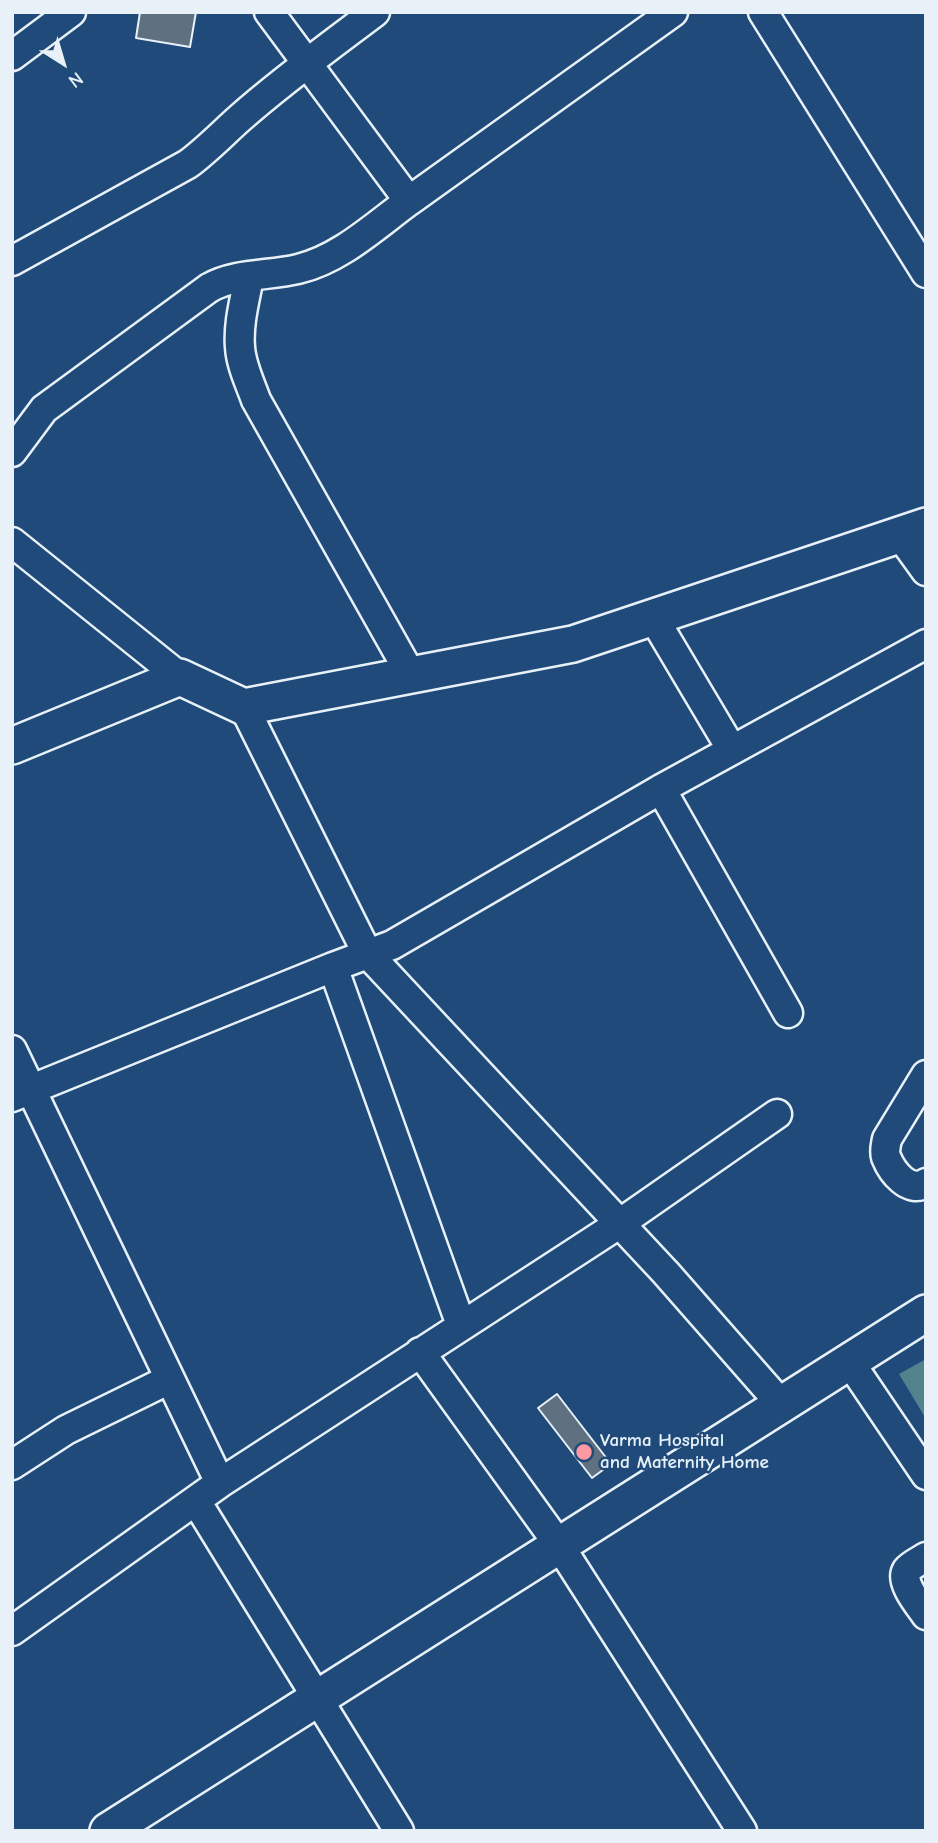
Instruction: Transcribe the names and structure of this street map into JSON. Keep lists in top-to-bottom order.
{
  "places": ["Varma Hospital and Maternity Home"],
  "north": "bottom right"
}
